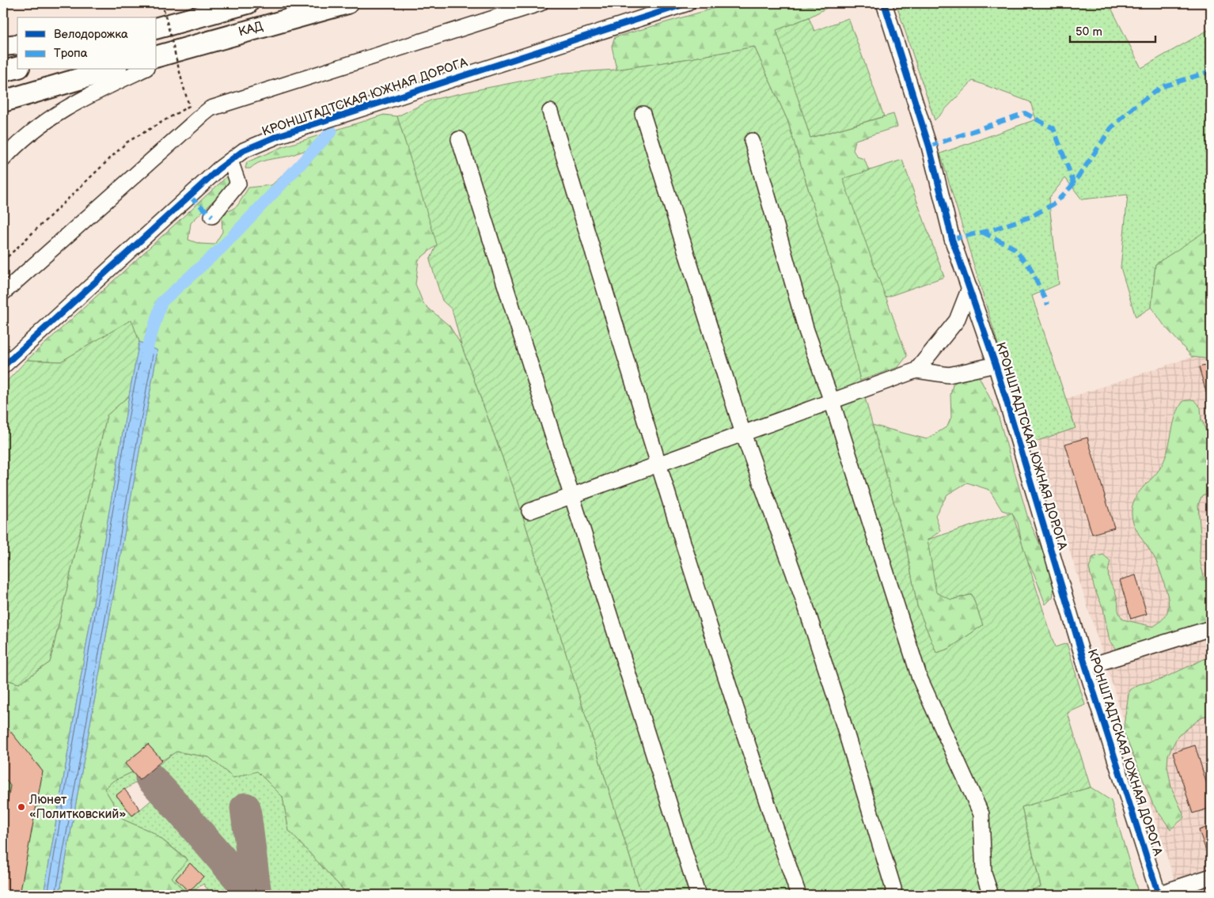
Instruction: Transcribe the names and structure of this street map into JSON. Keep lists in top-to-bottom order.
{
  "streets": {
    "highway": ["КАД"],
    "street": ["КРОНШТАДТСКАЯ ЮЖНАЯ ДОРОГА"]
  },
  "places": ["Люнет «Политковский»"],
  "legend": ["Велодорожка", "Тропа"],
  "scale_bar": "50 m"
}
